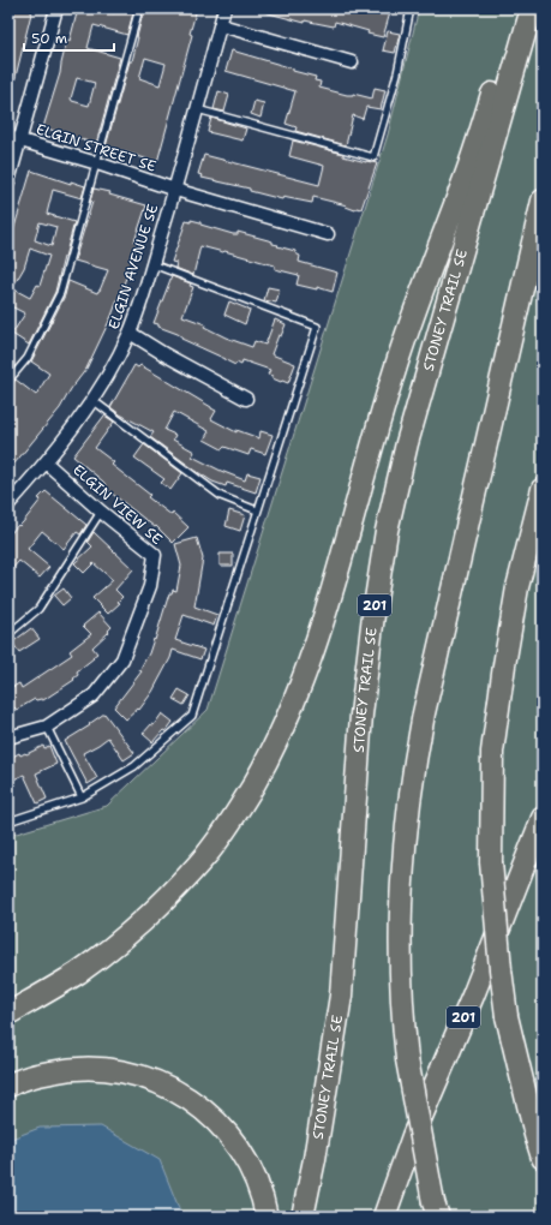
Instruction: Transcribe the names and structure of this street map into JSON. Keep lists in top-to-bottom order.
{
  "streets": {
    "highway": ["STONEY TRAIL SE", "201"],
    "street": ["ELGIN STREET SE", "ELGIN AVENUE SE", "ELGIN VIEW SE"]
  },
  "crossings": [
    ["ELGIN STREET SE", "ELGIN AVENUE SE"],
    ["ELGIN AVENUE SE", "ELGIN VIEW SE"]
  ],
  "scale_bar": "50 m"
}
